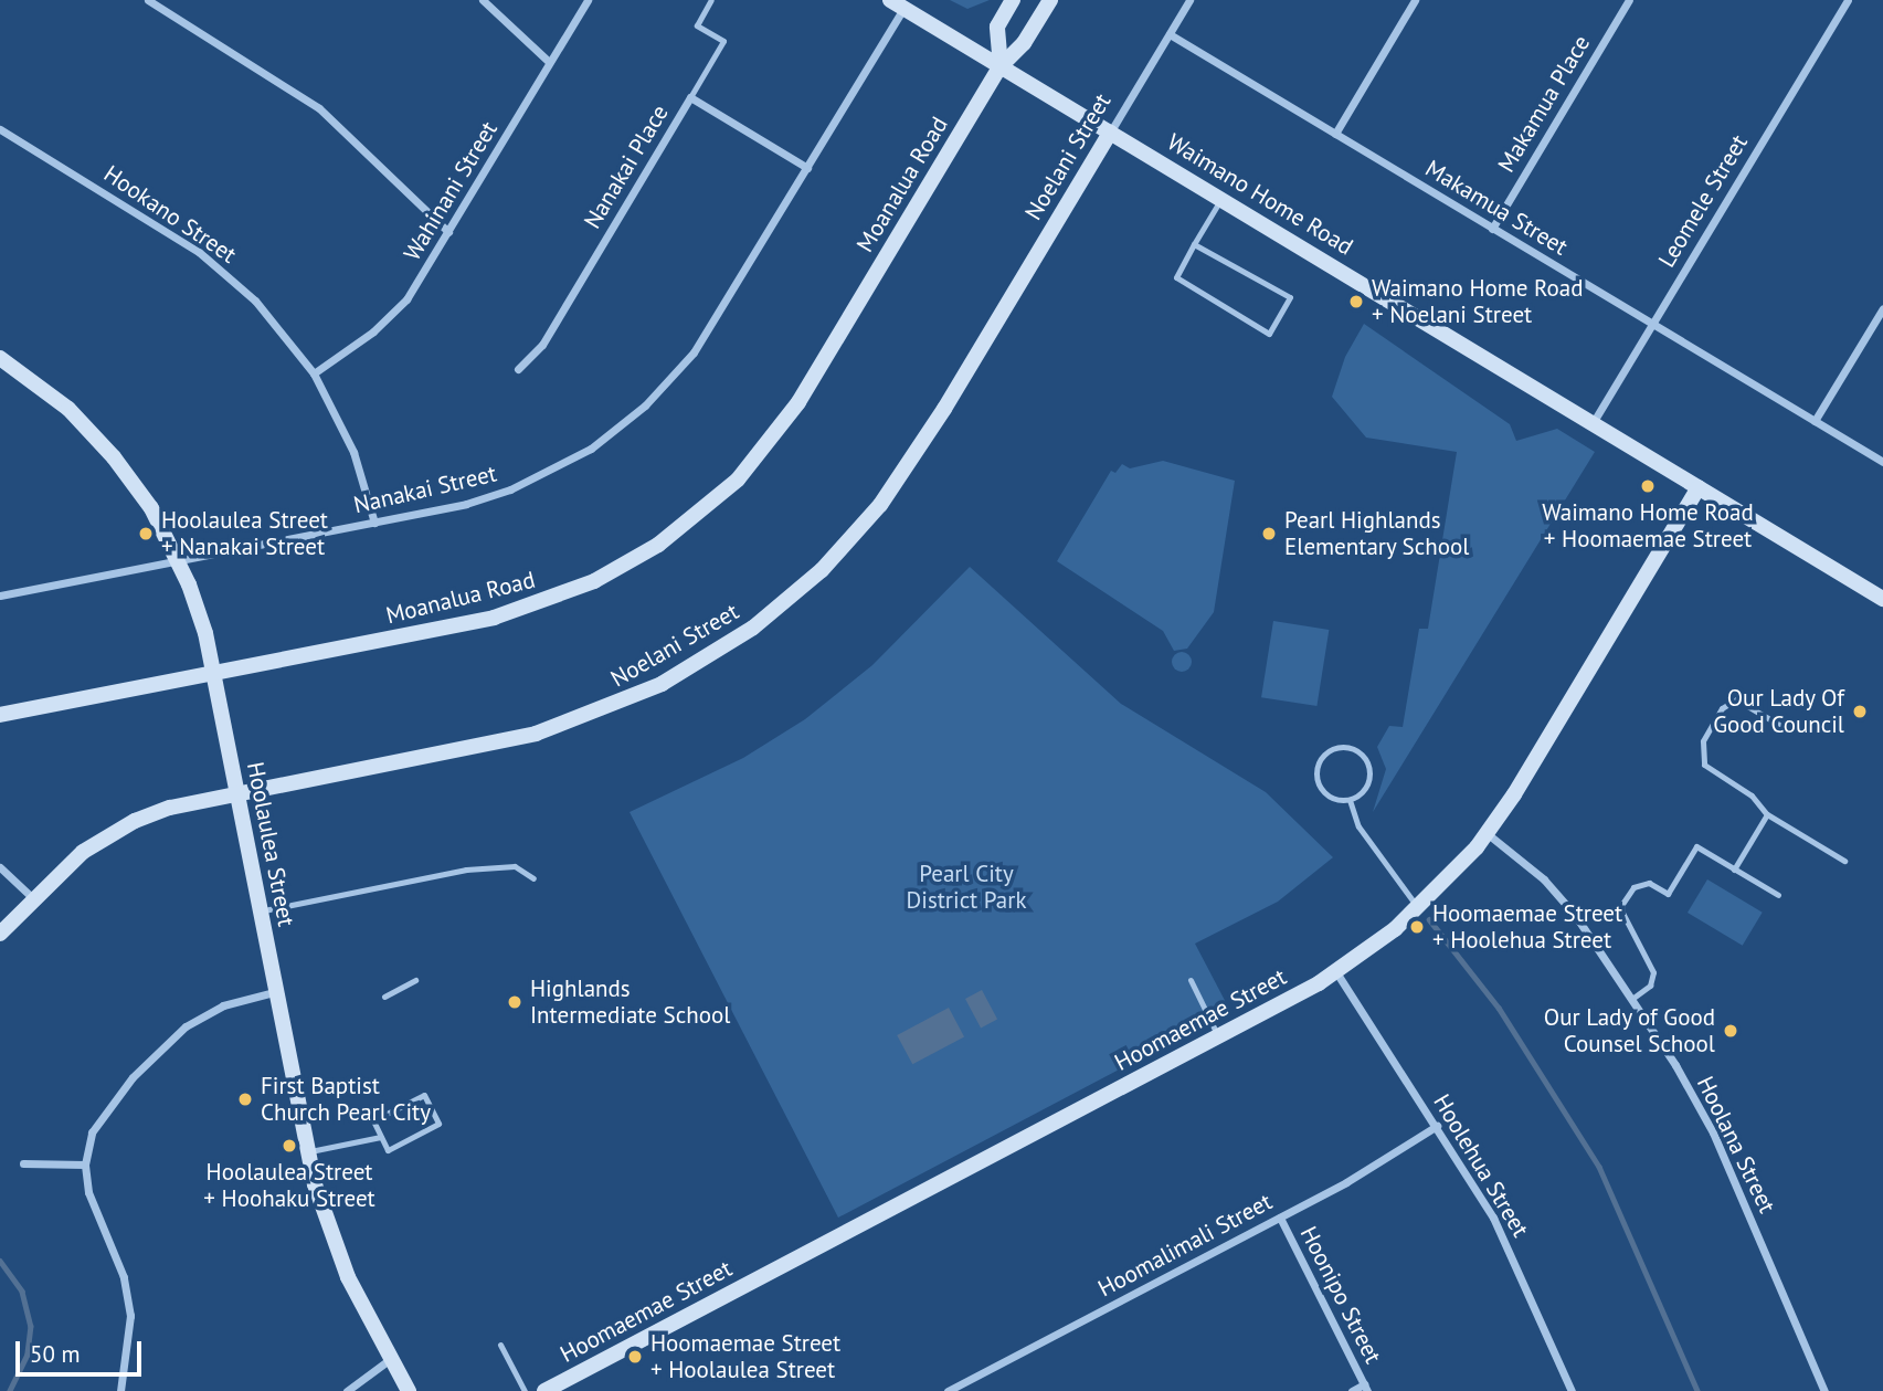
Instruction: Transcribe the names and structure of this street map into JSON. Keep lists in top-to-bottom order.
{
  "streets": {
    "street": [
      "Makamua Place",
      "Noelani Street",
      "Nanakai Place",
      "Moanalua Road",
      "Wahinani Street",
      "Waimano Home Road",
      "Leomele Street",
      "Makamua Street",
      "Hookano Street",
      "Nanakai Street",
      "Hoolaulea Street",
      "Hoomaemae Street",
      "Hoolana Street",
      "Hoolehua Street",
      "Hoomalimali Street",
      "Hoonipo Street"
    ]
  },
  "crossings": [
    ["Makamua Place", "Makamua Street"],
    ["Noelani Street", "Waimano Home Road"],
    ["Noelani Street", "Makamua Street"],
    ["Noelani Street", "Hoolaulea Street"],
    ["Nanakai Place", "Nanakai Street"],
    ["Moanalua Road", "Waimano Home Road"],
    ["Moanalua Road", "Hoolaulea Street"],
    ["Wahinani Street", "Hookano Street"],
    ["Waimano Home Road", "Leomele Street"],
    ["Waimano Home Road", "Nanakai Street"],
    ["Waimano Home Road", "Hoomaemae Street"],
    ["Leomele Street", "Makamua Street"],
    ["Hookano Street", "Nanakai Street"],
    ["Nanakai Street", "Hoolaulea Street"],
    ["Hoomaemae Street", "Hoolana Street"],
    ["Hoomaemae Street", "Hoolehua Street"],
    ["Hoolehua Street", "Hoomalimali Street"],
    ["Hoomalimali Street", "Hoonipo Street"]
  ],
  "parks": ["Pearl City District Park"],
  "places": [
    "Waimano Home Road + Noelani Street",
    "Waimano Home Road + Hoomaemae Street",
    "Hoolaulea Street + Nanakai Street",
    "Pearl Highlands Elementary School",
    "Our Lady Of Good Council",
    "Hoomaemae Street + Hoolehua Street",
    "Highlands Intermediate School",
    "Our Lady of Good Counsel School",
    "First Baptist Church Pearl City",
    "Hoolaulea Street + Hoohaku Street",
    "Hoomaemae Street + Hoolaulea Street"
  ],
  "scale_bar": "50 m"
}
